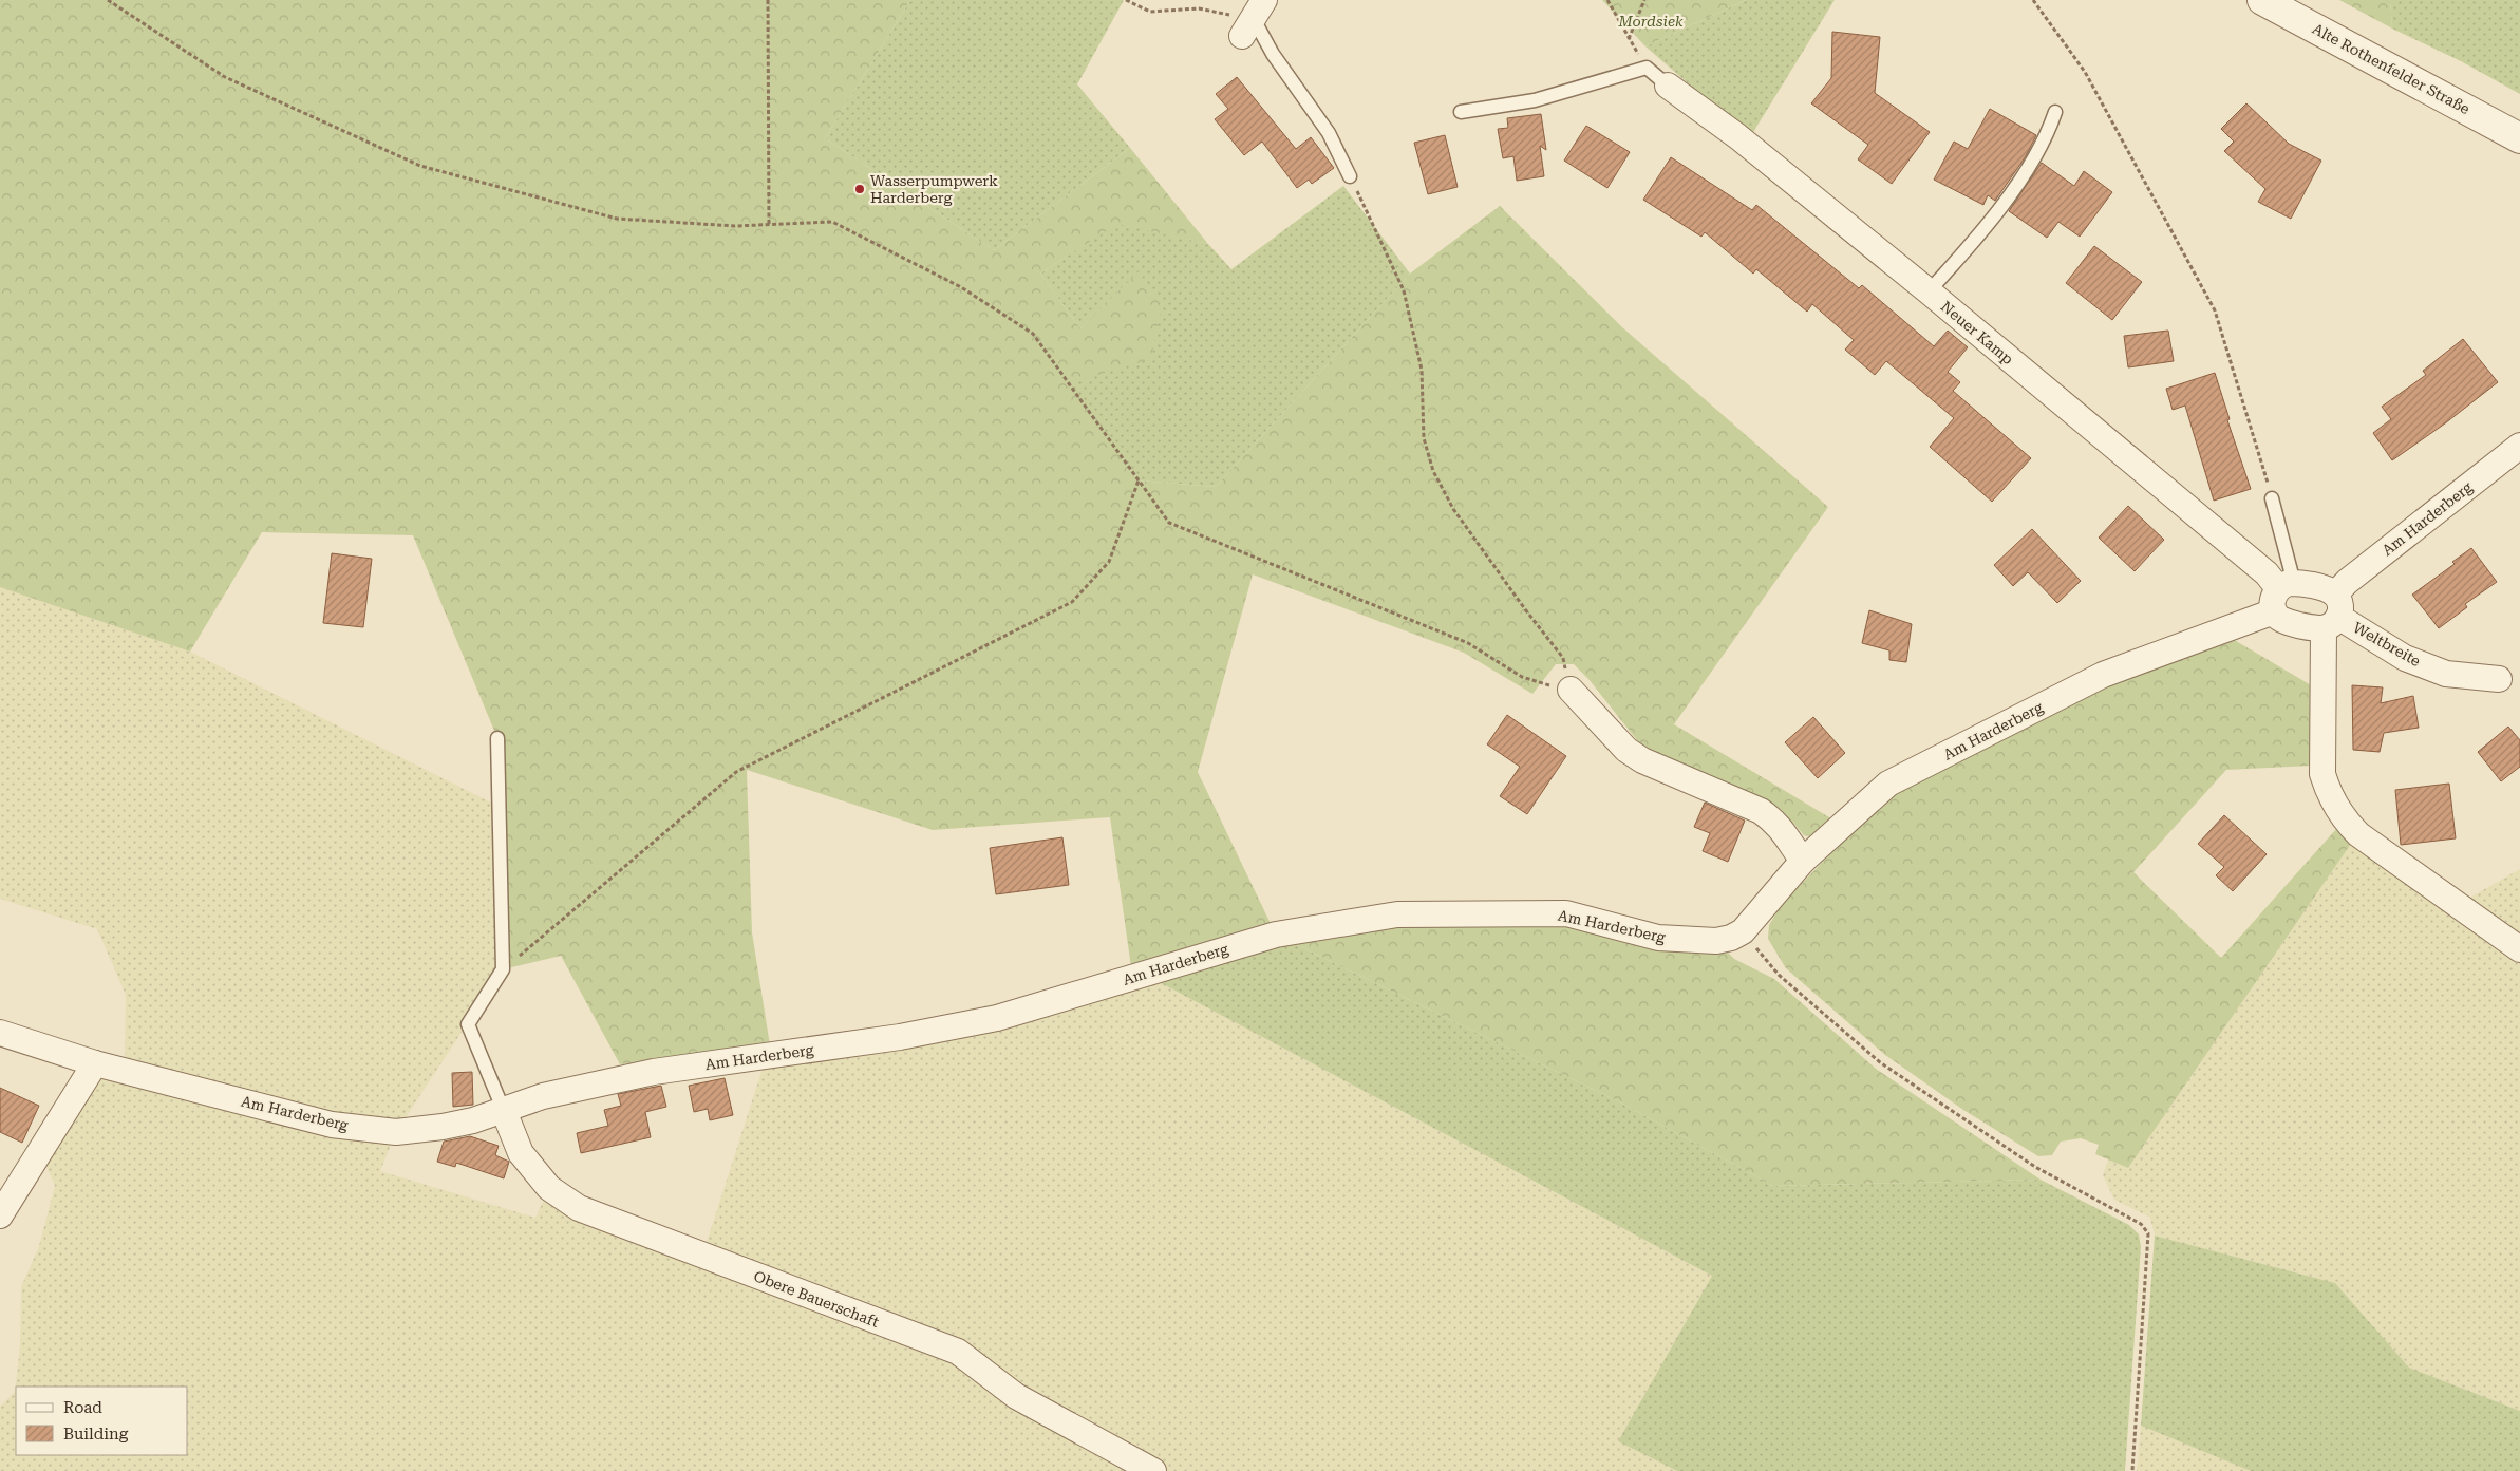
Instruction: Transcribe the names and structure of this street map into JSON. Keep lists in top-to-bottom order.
{
  "streets": {
    "street": [
      "Alte Rothenfelder Straße",
      "Neuer Kamp",
      "Am Harderberg",
      "Weltbreite",
      "Obere Bauerschaft"
    ]
  },
  "crossings": [
    ["Neuer Kamp", "Am Harderberg"],
    ["Am Harderberg", "Weltbreite"],
    ["Am Harderberg", "Obere Bauerschaft"]
  ],
  "parks": ["Mordsiek"],
  "places": ["Wasserpumpwerk Harderberg"],
  "legend": ["Road", "Building"]
}
